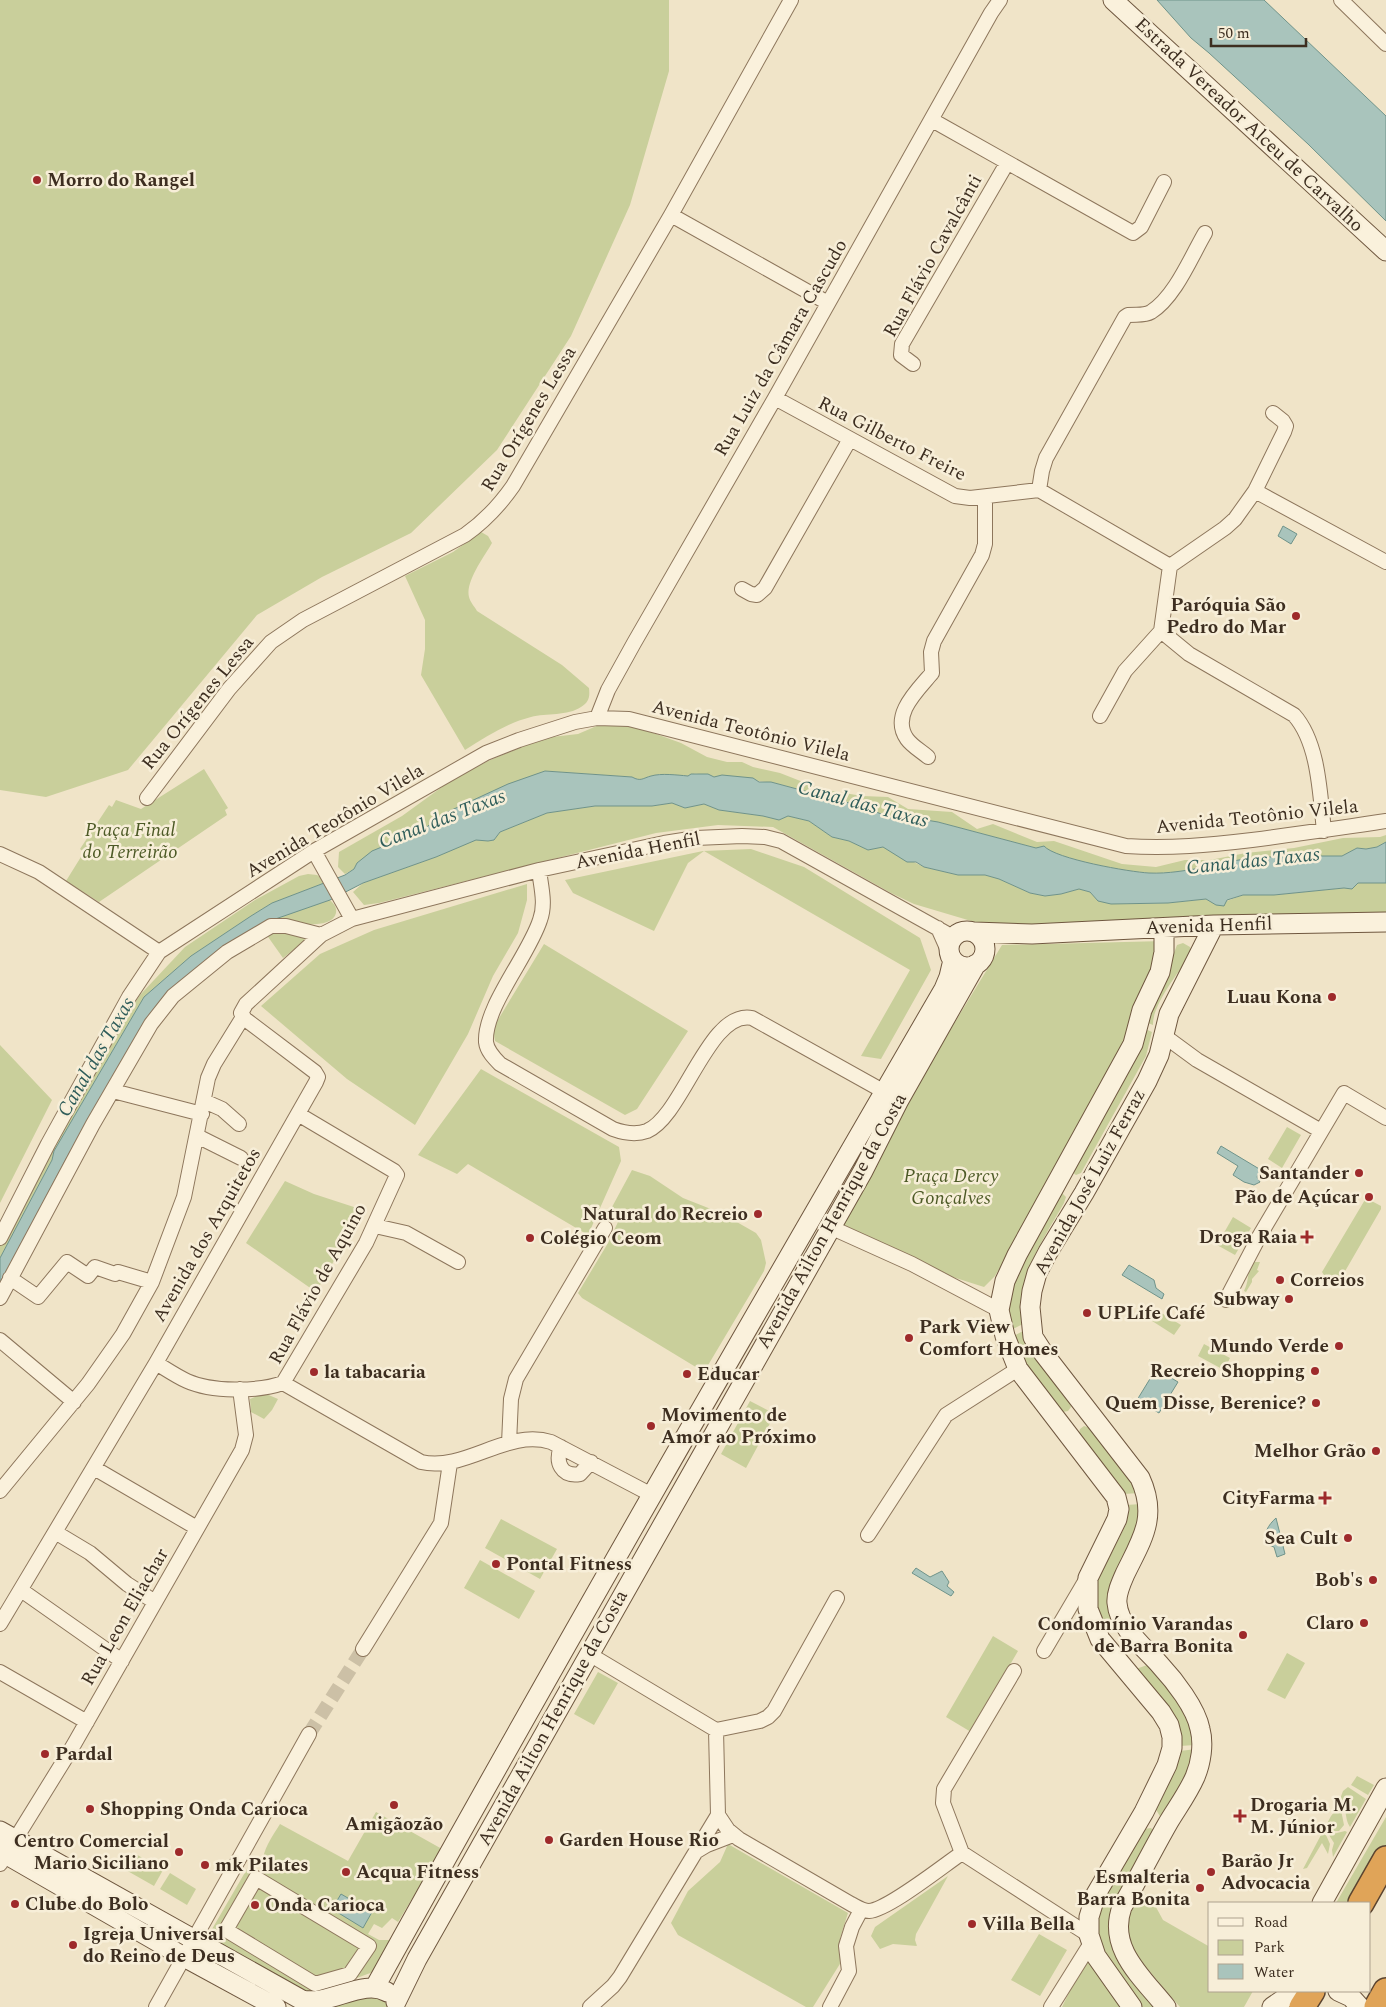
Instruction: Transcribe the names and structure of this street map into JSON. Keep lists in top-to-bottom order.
{
  "streets": {
    "street": [
      "Estrada Vereador Alceu de Carvalho",
      "Rua Flávio Cavalcânti",
      "Rua Luiz da Câmara Cascudo",
      "Rua Orígenes Lessa",
      "Rua Gilberto Freire",
      "Avenida Teotônio Vilela",
      "Avenida Henfil",
      "Avenida José Luiz Ferraz",
      "Avenida Ailton Henrique da Costa",
      "Avenida dos Arquitetos",
      "Rua Flávio de Aquino",
      "Rua Leon Eliachar"
    ]
  },
  "crossings": [
    ["Rua Luiz da Câmara Cascudo", "Rua Gilberto Freire"],
    ["Rua Luiz da Câmara Cascudo", "Avenida Teotônio Vilela"],
    ["Avenida Henfil", "Avenida José Luiz Ferraz"],
    ["Avenida Henfil", "Avenida Ailton Henrique da Costa"],
    ["Avenida dos Arquitetos", "Rua Flávio de Aquino"]
  ],
  "water": ["Canal das Taxas"],
  "parks": ["Praça Final do Terreirão", "Praça Dercy Gonçalves"],
  "places": {
    "other": [
      "Morro do Rangel",
      "Paróquia São Pedro do Mar",
      "Luau Kona",
      "Santander",
      "Pão de Açúcar",
      "Natural do Recreio",
      "Colégio Ceom",
      "Correios",
      "Subway",
      "UPLife Café",
      "Park View Comfort Homes",
      "Mundo Verde",
      "Recreio Shopping",
      "la tabacaria",
      "Educar",
      "Quem Disse, Berenice?",
      "Movimento de Amor ao Próximo",
      "Melhor Grão",
      "Sea Cult",
      "Pontal Fitness",
      "Bob's",
      "Claro",
      "Condomínio Varandas de Barra Bonita",
      "Pardal",
      "Amigãozão",
      "Shopping Onda Carioca",
      "Garden House Rio",
      "Centro Comercial Mario Siciliano",
      "mk Pilates",
      "Acqua Fitness",
      "Barão Jr Advocacia",
      "Esmalteria Barra Bonita",
      "Clube do Bolo",
      "Onda Carioca",
      "Villa Bella",
      "Igreja Universal do Reino de Deus"
    ],
    "health": ["Droga Raia", "CityFarma", "Drogaria M. M. Júnior"]
  },
  "legend": ["Road", "Park", "Water"],
  "scale_bar": "50 m"
}
